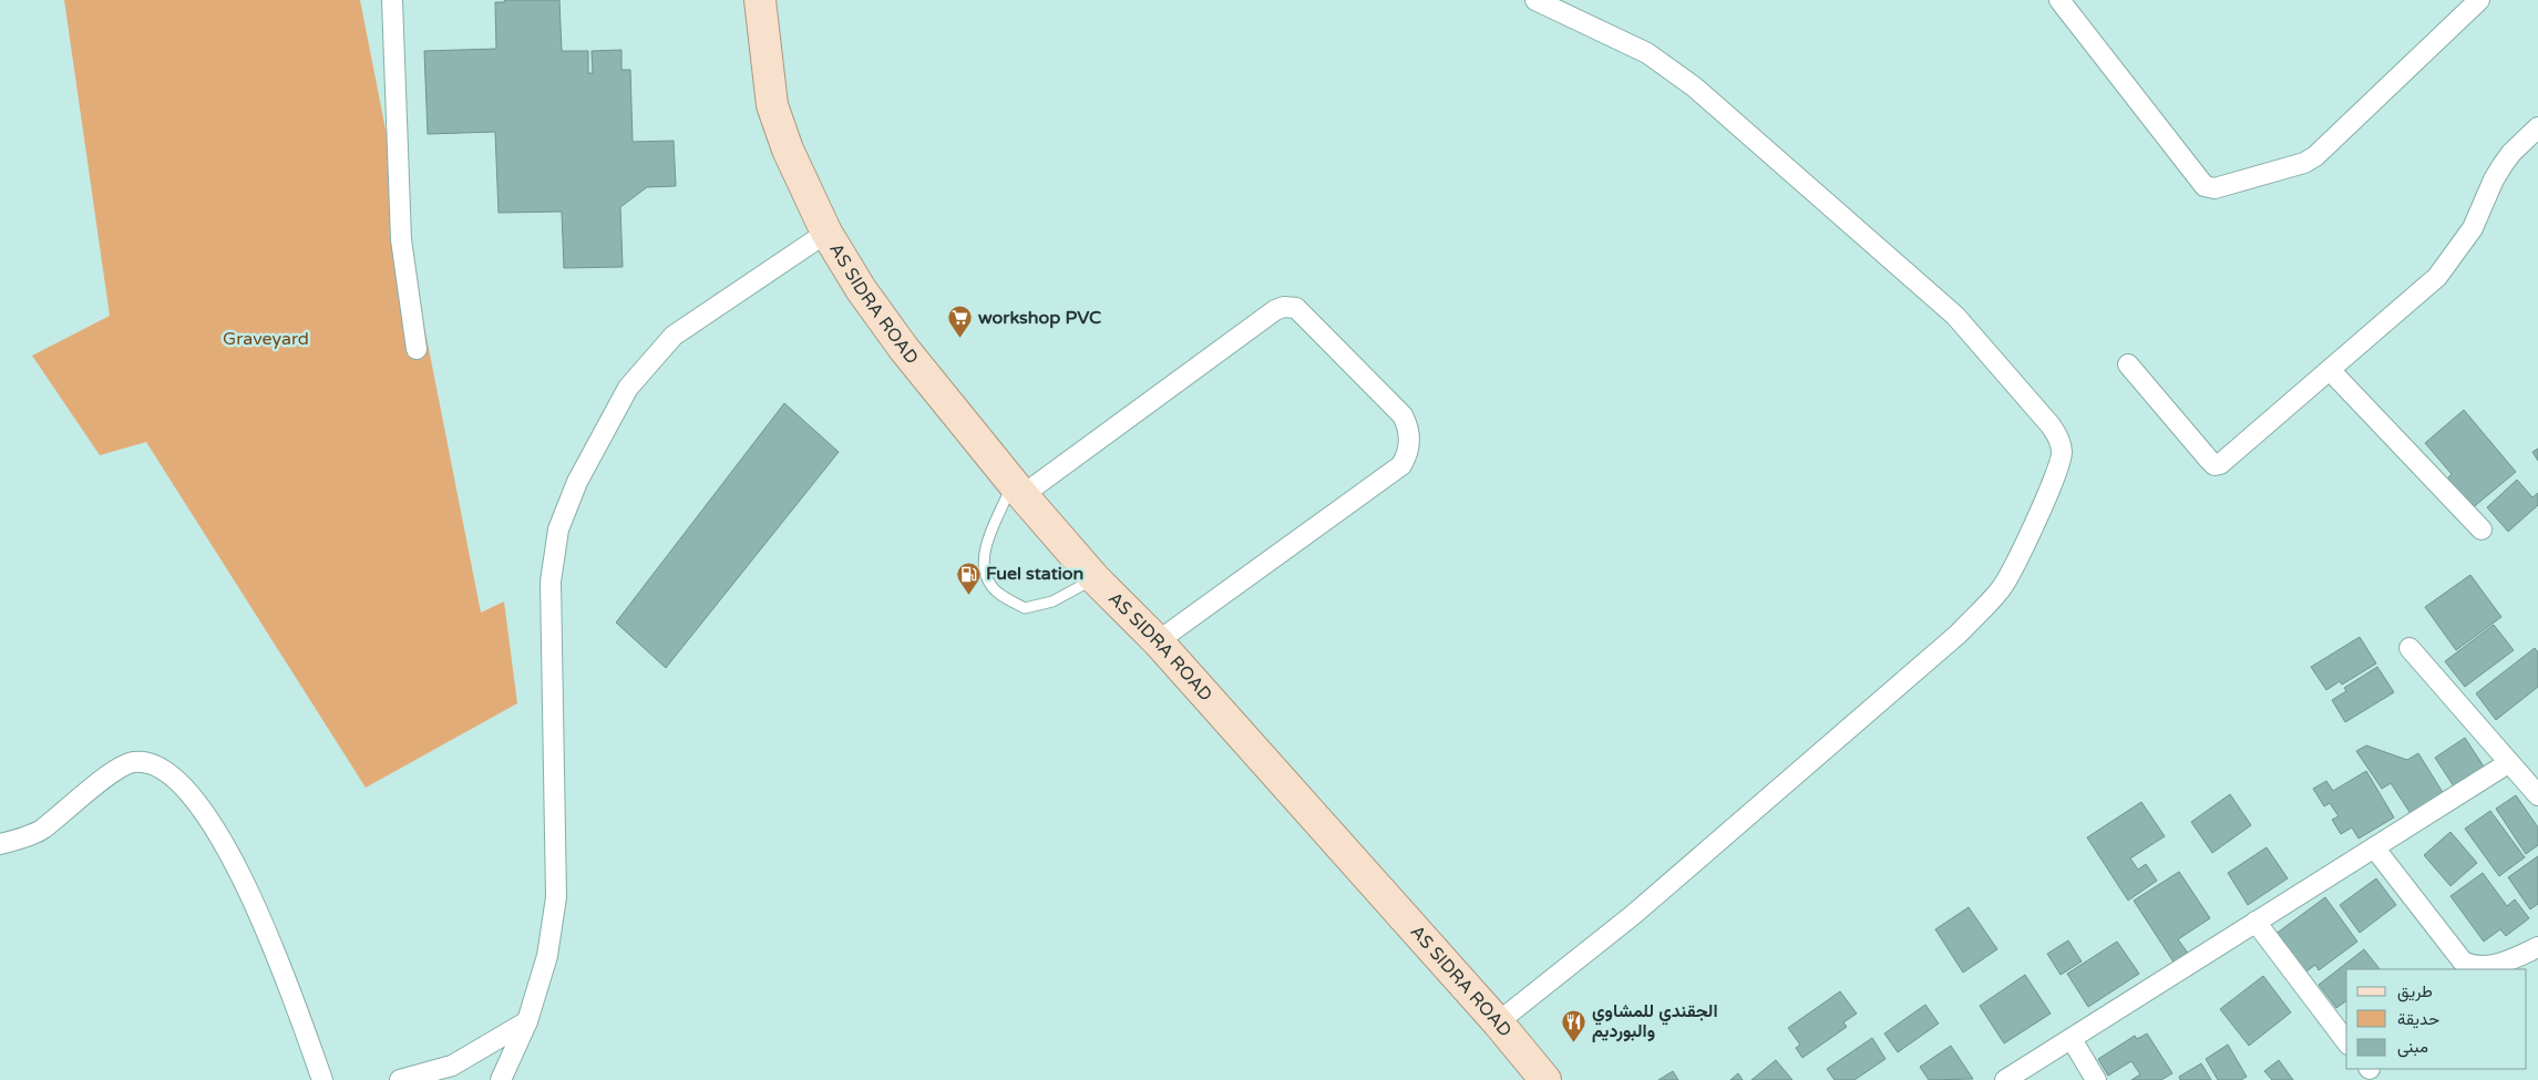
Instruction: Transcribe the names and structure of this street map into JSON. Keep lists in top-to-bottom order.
{
  "streets": {
    "main road": ["AS SIDRA ROAD"]
  },
  "parks": ["Graveyard"],
  "places": {
    "supermarket": ["workshop PVC"],
    "fuel station": ["Fuel station"],
    "restaurant": ["الجقندي للمشاوي والبورديم"]
  },
  "legend": ["طريق", "حديقة", "مبنى"]
}
